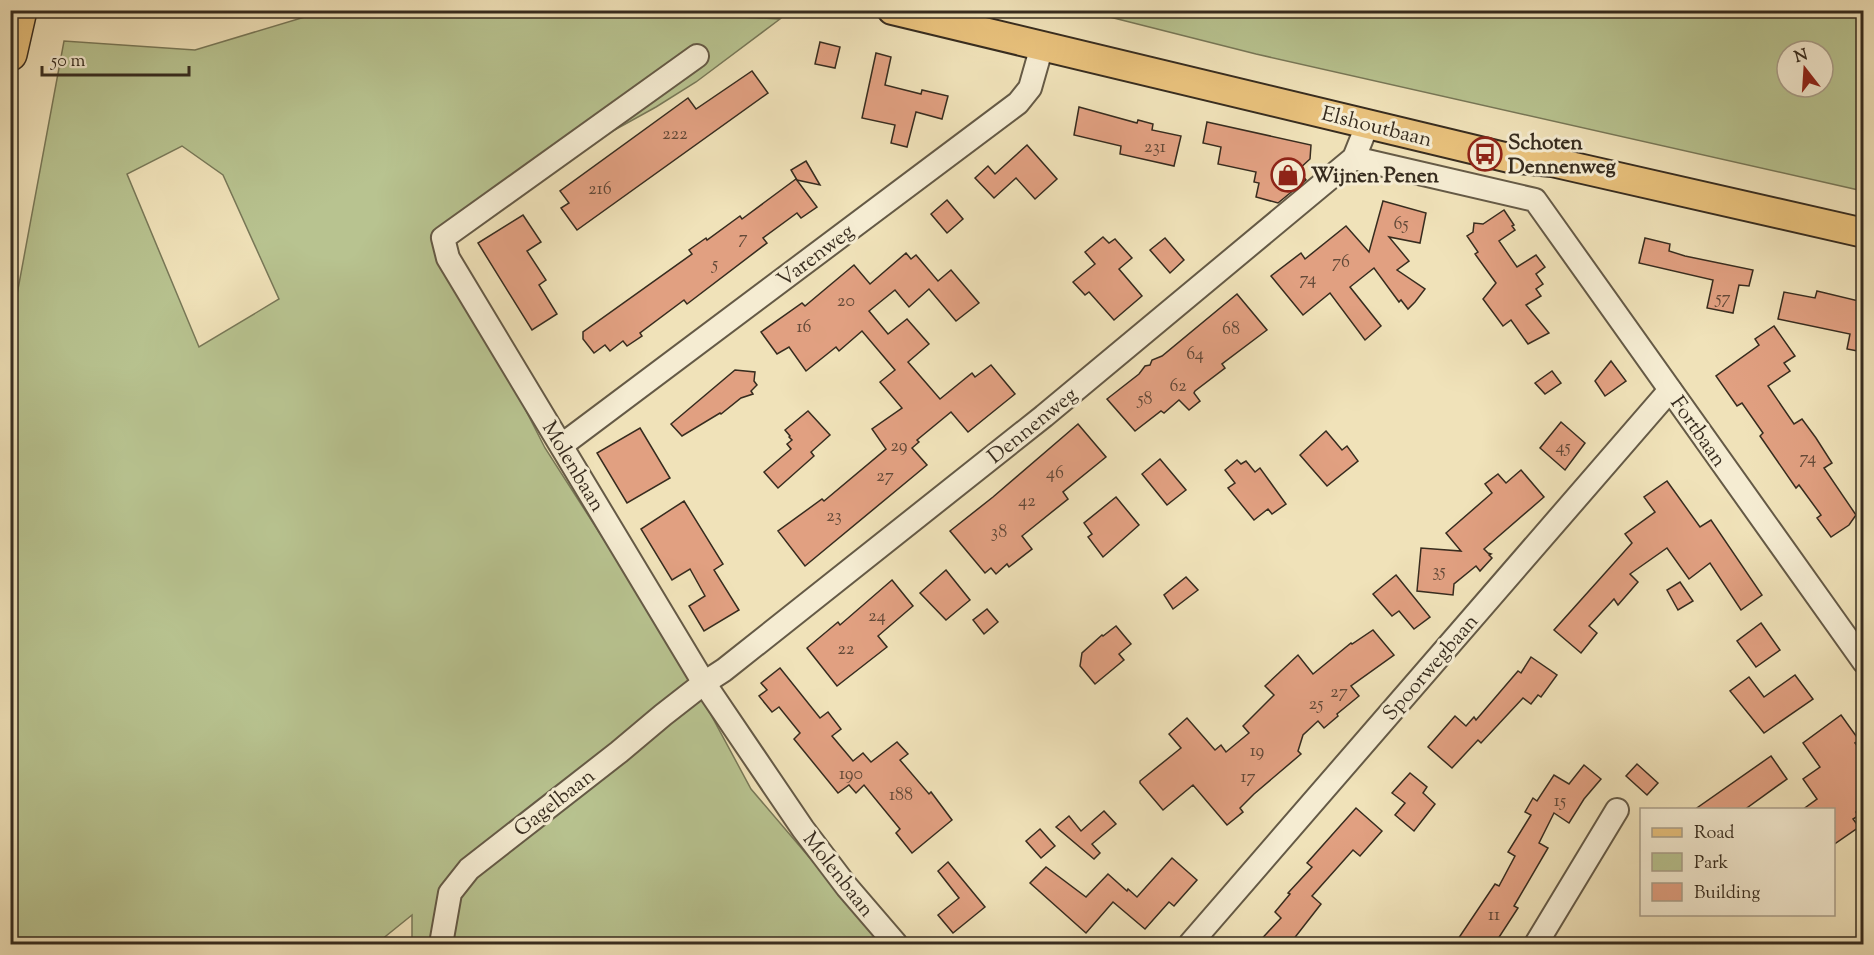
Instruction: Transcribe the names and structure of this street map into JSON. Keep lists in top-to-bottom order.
{
  "streets": {
    "main road": ["Elshoutbaan"],
    "street": [
      "Varenweg",
      "Dennenweg",
      "Fortbaan",
      "Molenbaan",
      "Spoorwegbaan",
      "Gagelbaan"
    ]
  },
  "crossings": [
    ["Elshoutbaan", "Varenweg"],
    ["Varenweg", "Molenbaan"],
    ["Dennenweg", "Fortbaan"],
    ["Dennenweg", "Molenbaan"],
    ["Dennenweg", "Gagelbaan"],
    ["Fortbaan", "Spoorwegbaan"],
    ["Molenbaan", "Gagelbaan"]
  ],
  "places": {
    "bus stop": ["Schoten Dennenweg"],
    "shop": ["Wijnen Penen"]
  },
  "house_numbers": [
    "222",
    "231",
    "216",
    "65",
    "7",
    "76",
    "5",
    "74",
    "57",
    "20",
    "16",
    "68",
    "64",
    "62",
    "58",
    "29",
    "45",
    "74",
    "46",
    "27",
    "42",
    "23",
    "38",
    "35",
    "24",
    "22",
    "27",
    "25",
    "19",
    "190",
    "17",
    "188",
    "15",
    "11"
  ],
  "legend": ["Road", "Park", "Building"],
  "scale_bar": "50 m",
  "north": "top"
}
